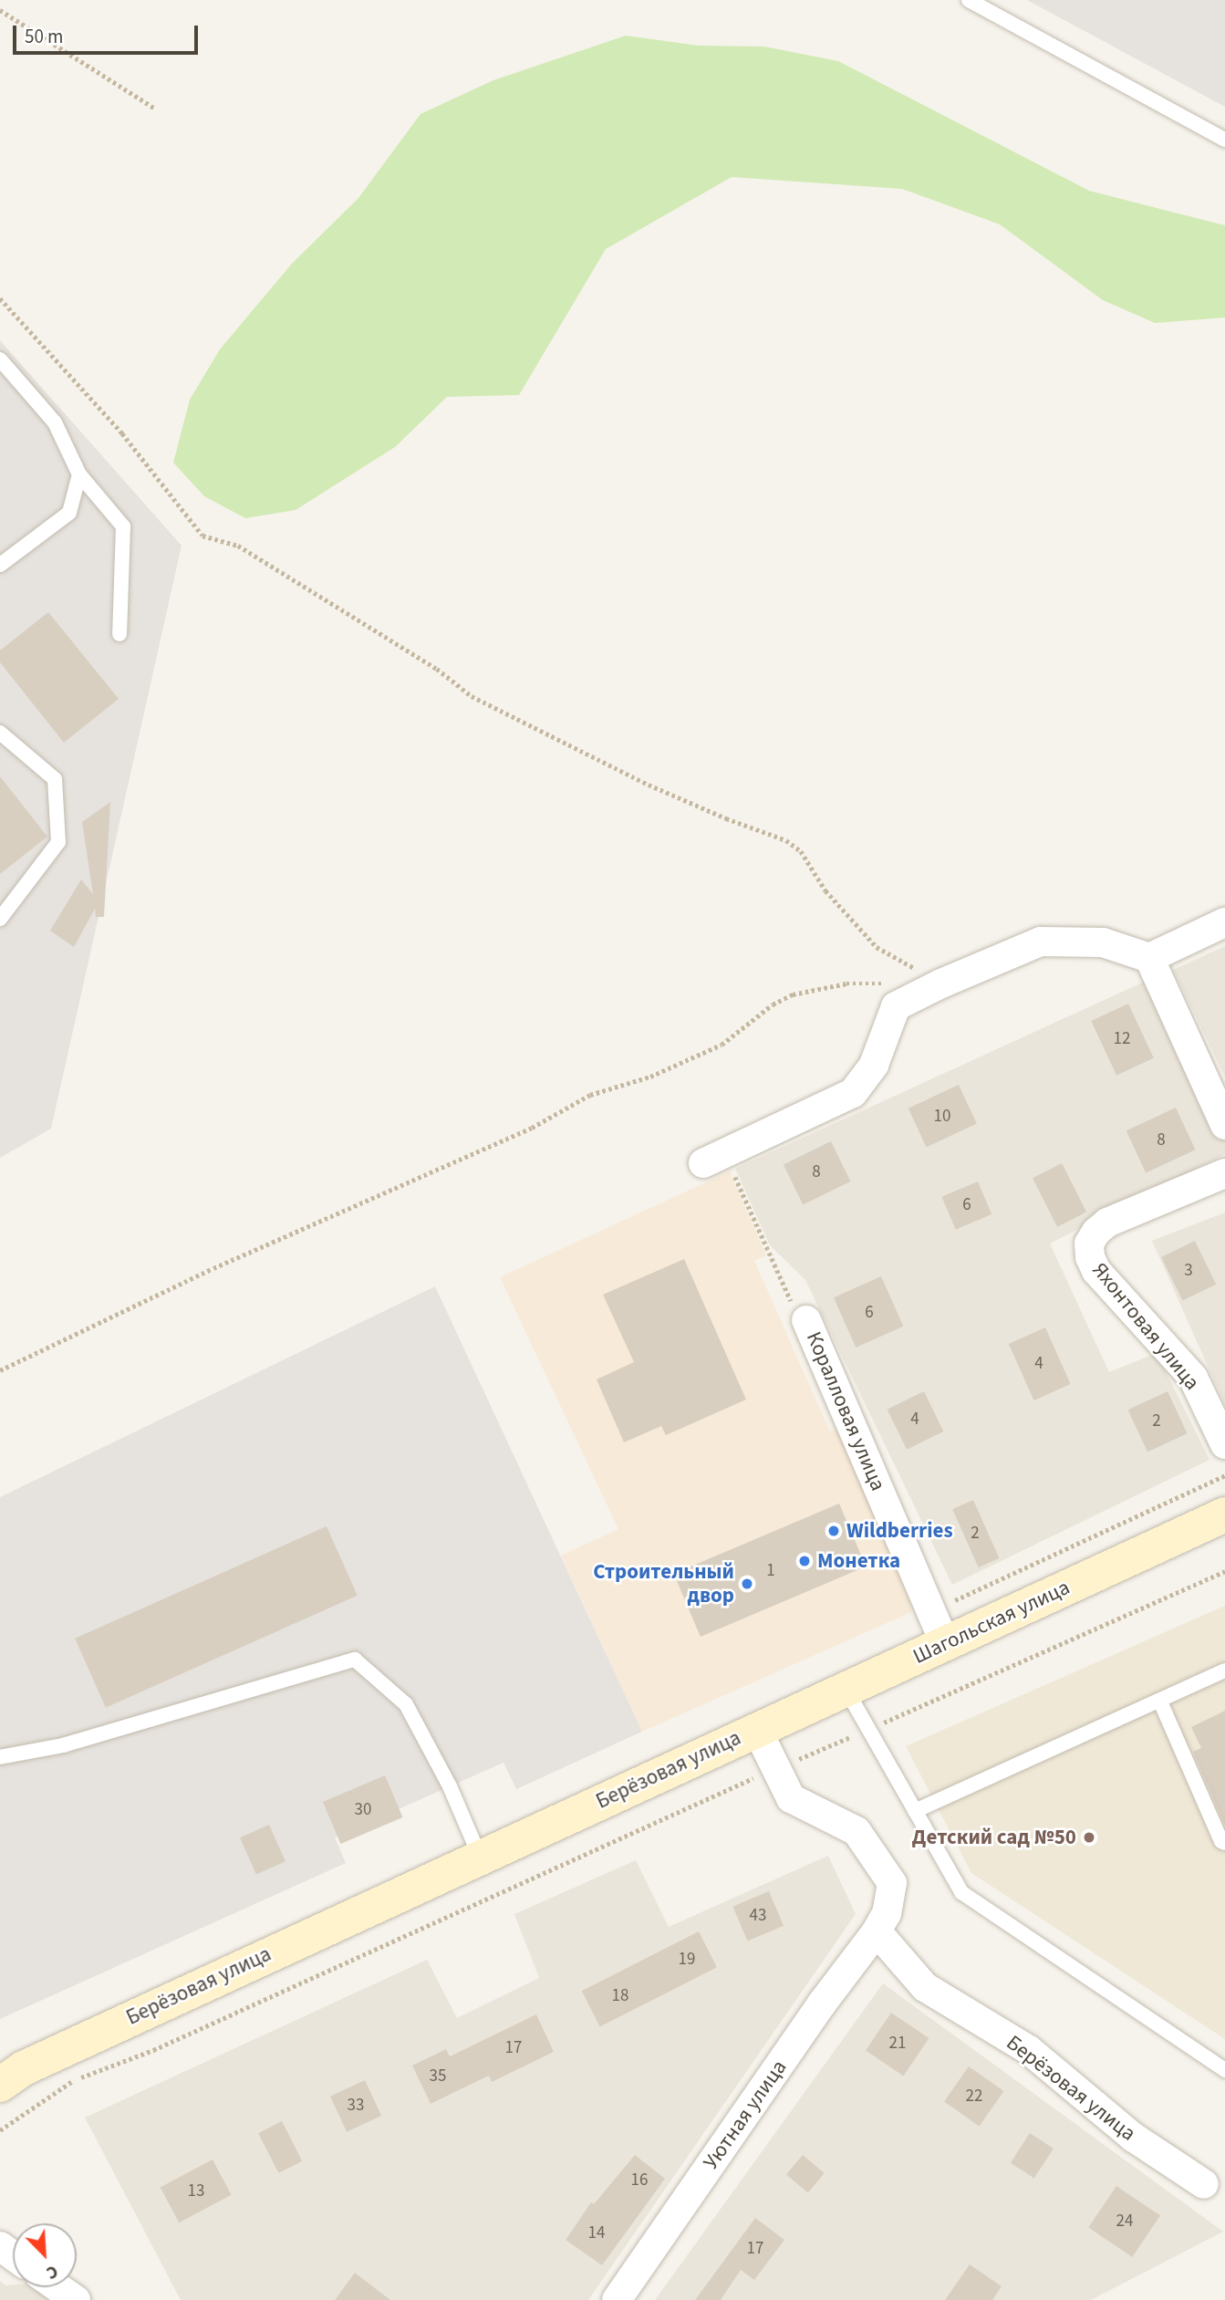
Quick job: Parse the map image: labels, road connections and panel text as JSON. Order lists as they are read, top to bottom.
{
  "streets": {
    "main road": ["Шагольская улица", "Берёзовая улица"],
    "street": ["Яхонтовая улица", "Коралловая улица", "Уютная улица"]
  },
  "crossings": [
    ["Коралловая улица", "Шагольская улица"],
    ["Шагольская улица", "Берёзовая улица"],
    ["Берёзовая улица", "Уютная улица"]
  ],
  "places": [
    "Wildberries",
    "Монетка",
    "Строительный двор",
    "Детский сад №50"
  ],
  "house_numbers": [
    "12",
    "10",
    "8",
    "8",
    "6",
    "3",
    "6",
    "4",
    "4",
    "2",
    "2",
    "1",
    "30",
    "43",
    "19",
    "18",
    "21",
    "17",
    "35",
    "22",
    "33",
    "16",
    "13",
    "24",
    "14",
    "17"
  ],
  "scale_bar": "50 m",
  "north": "bottom right"
}
